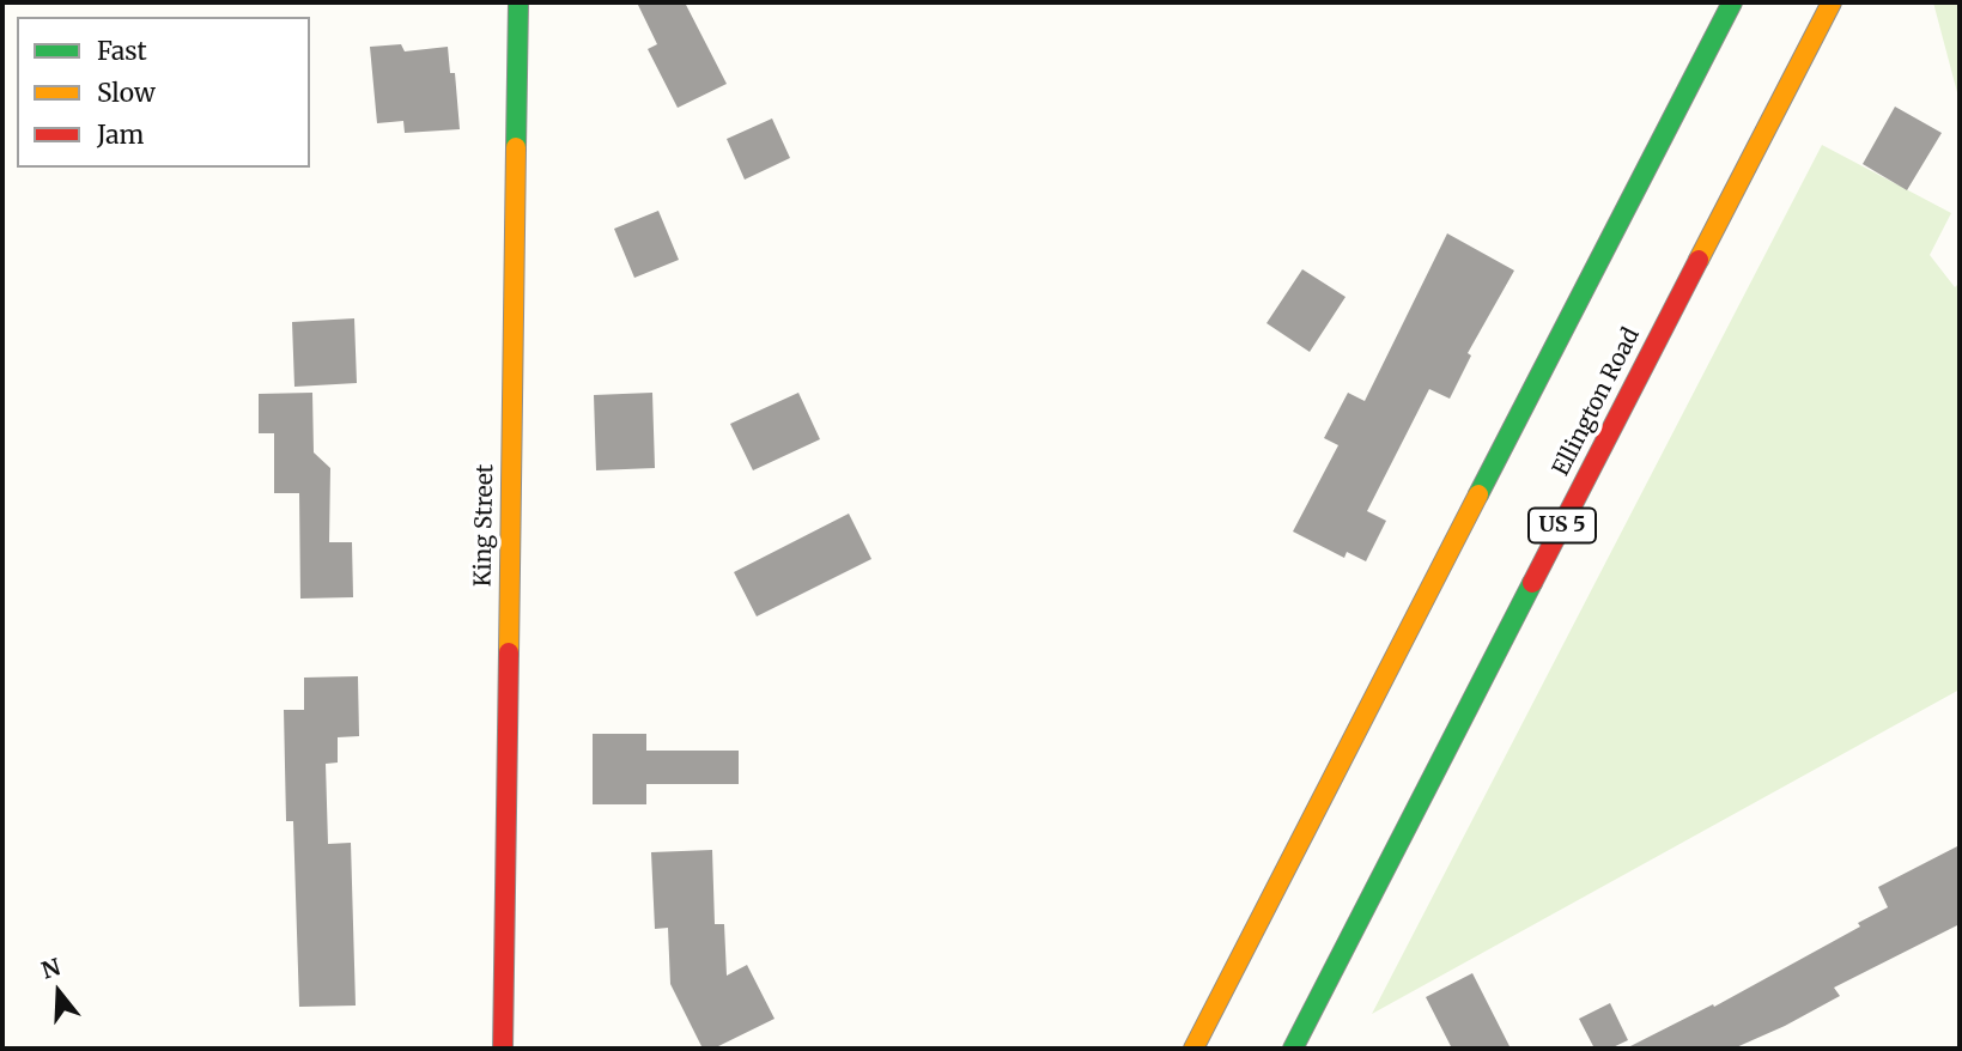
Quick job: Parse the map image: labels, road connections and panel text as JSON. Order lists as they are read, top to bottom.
{
  "streets": {
    "main road": ["Ellington Road", "King Street", "US 5"]
  },
  "legend": ["Fast", "Slow", "Jam"],
  "north": "top"
}
